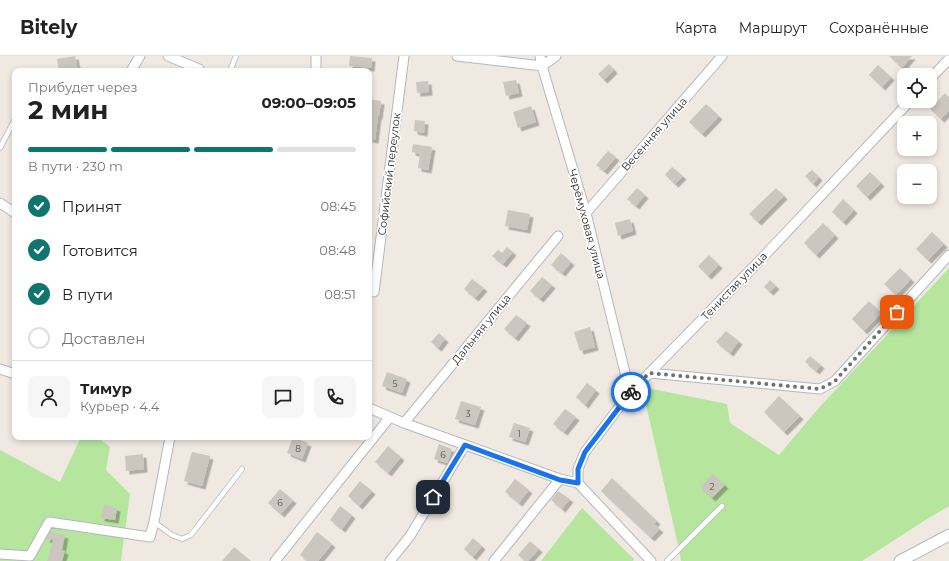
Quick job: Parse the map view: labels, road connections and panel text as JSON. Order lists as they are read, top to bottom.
{
  "streets": {
    "street": [
      "Весенняя улица",
      "Софийский переулок",
      "Черёмуховая улица",
      "Тенистая улица",
      "Дальняя улица"
    ]
  },
  "crossings": [
    ["Весенняя улица", "Черёмуховая улица"],
    ["Черёмуховая улица", "Тенистая улица"]
  ],
  "house_numbers": [
    "5",
    "3",
    "1",
    "8",
    "6",
    "2",
    "6"
  ],
  "page": {
    "header": "Bitely",
    "nav": ["Карта", "Маршрут", "Сохранённые"],
    "map_buttons": ["+", "−"],
    "heading": ["2 мин", "Прибудет через", "09:00–09:05"],
    "panel": ["Тимур", "Курьер · 4.4"],
    "bar": "В пути · 230 m",
    "list": [
      ["Принят", "08:45"],
      ["Готовится", "08:48"],
      ["В пути", "08:51"],
      "Доставлен"
    ]
  }
}
